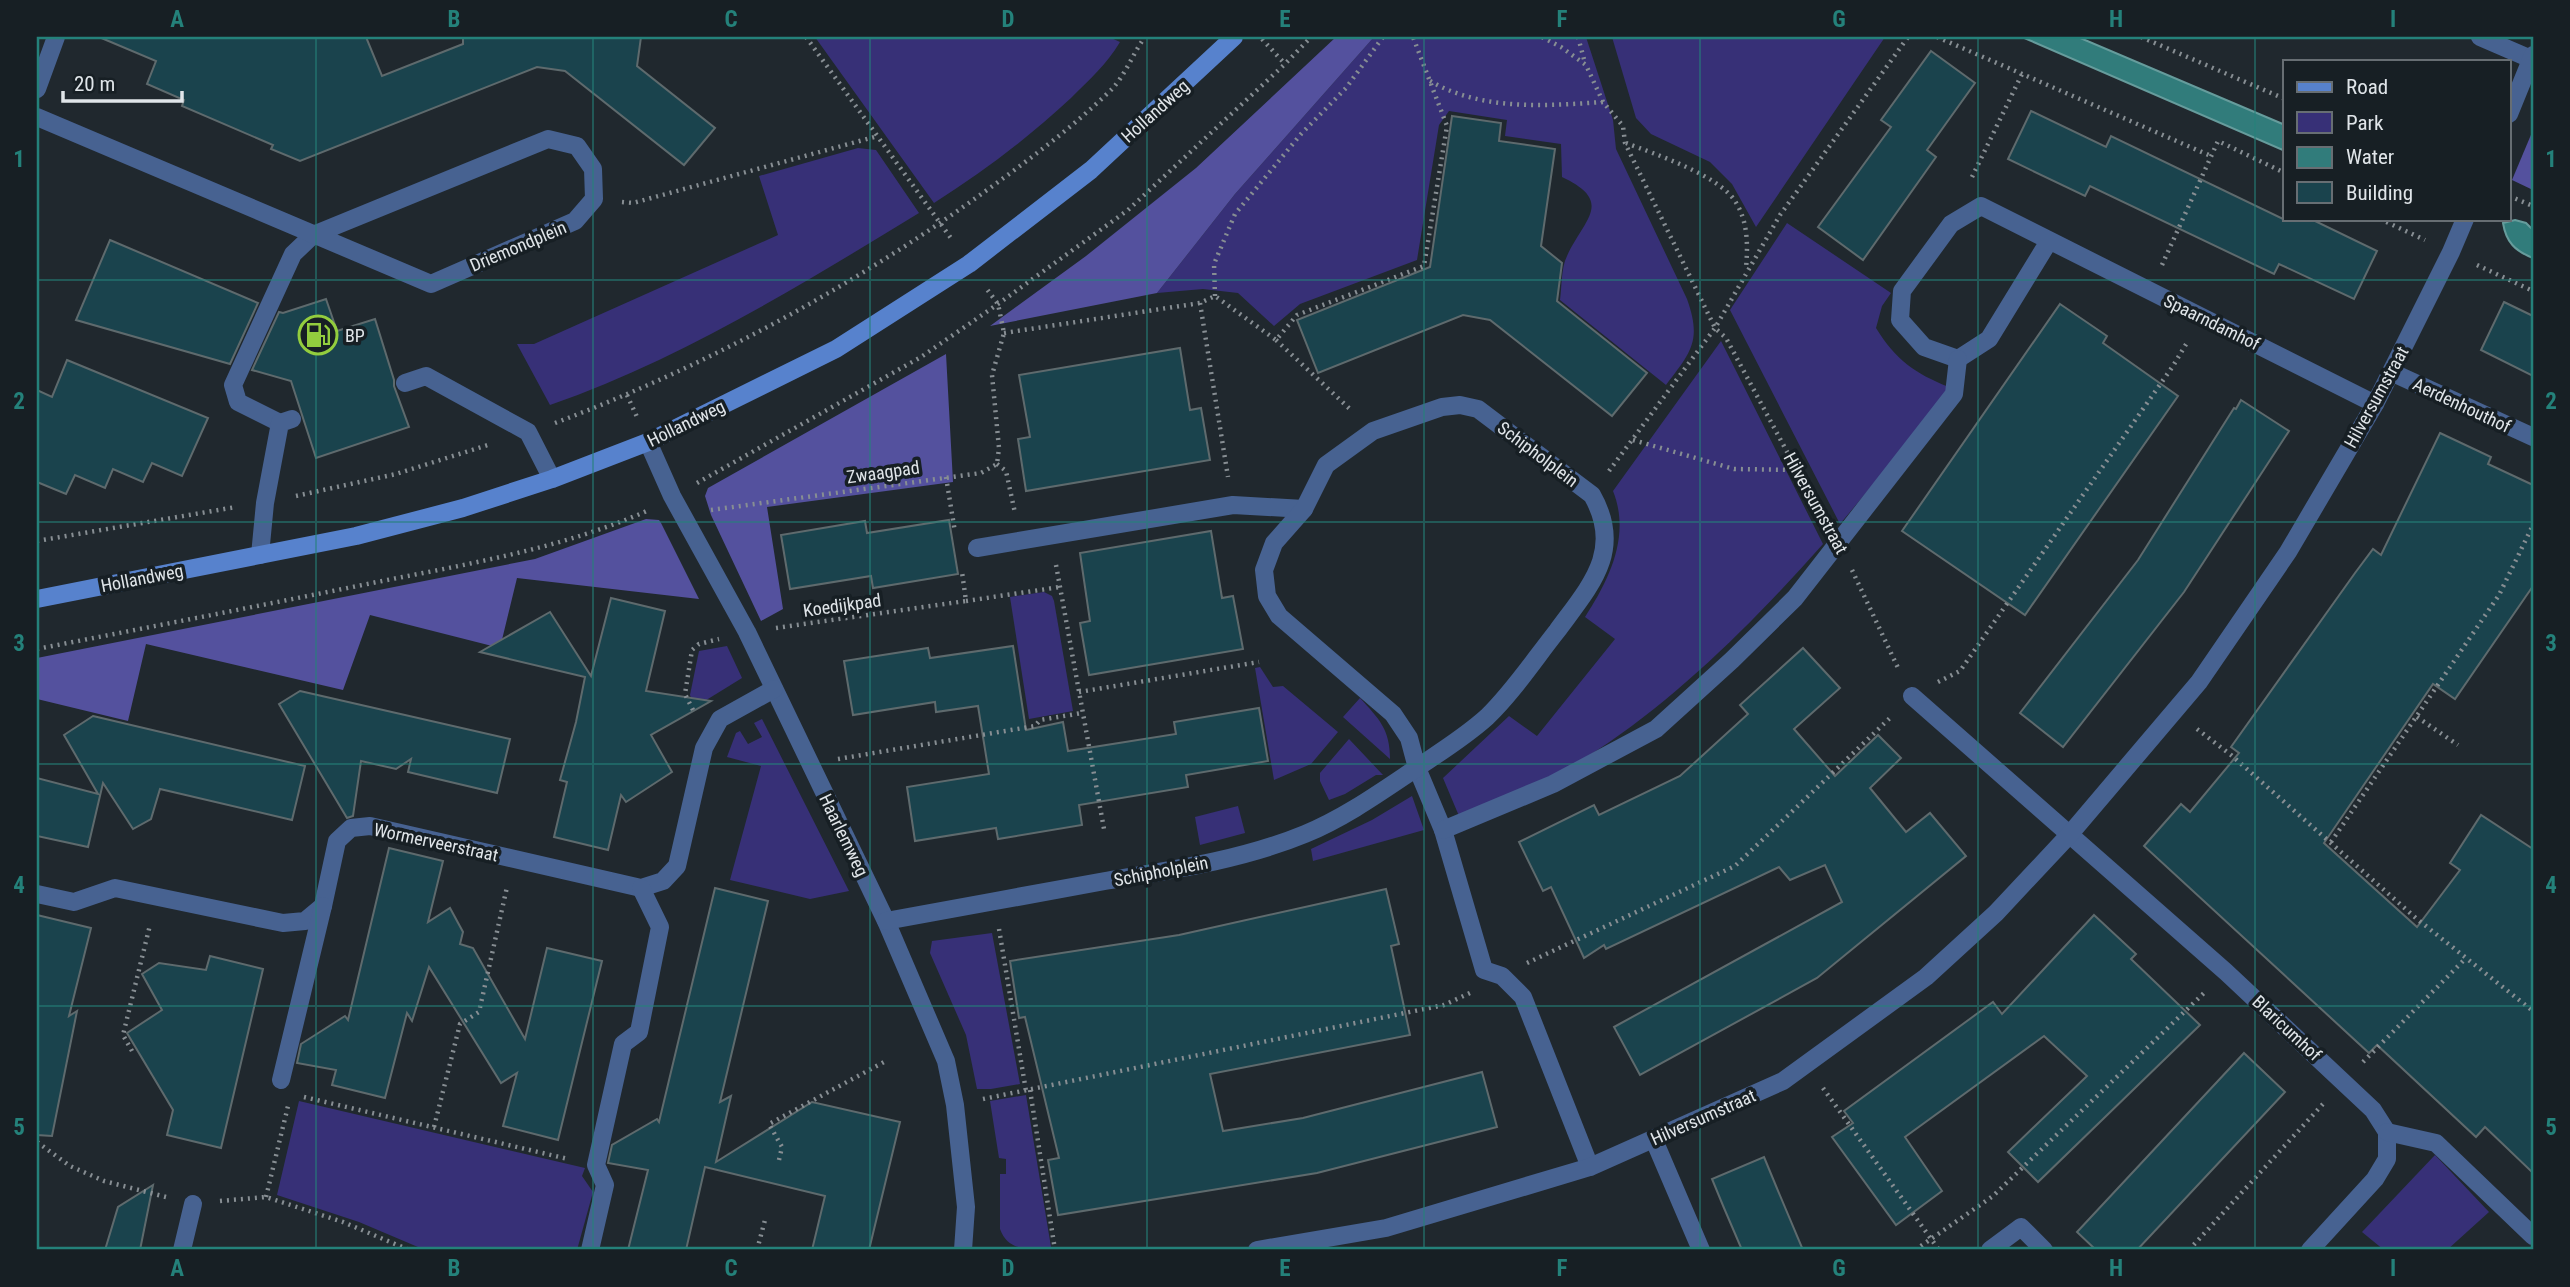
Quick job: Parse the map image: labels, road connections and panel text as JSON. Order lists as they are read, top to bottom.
{
  "streets": {
    "street": [
      "Hollandweg",
      "Driemondplein",
      "Spaarndamhof",
      "Hilversumstraat",
      "Aerdenhouthof",
      "Schipholplein",
      "Haarlemweg",
      "Wormerveerstraat",
      "Blaricumhof"
    ],
    "path": ["Zwaagpad", "Koedijkpad"]
  },
  "crossings": [
    ["Hollandweg", "Haarlemweg"],
    ["Spaarndamhof", "Hilversumstraat"],
    ["Hilversumstraat", "Aerdenhouthof"],
    ["Hilversumstraat", "Blaricumhof"],
    ["Schipholplein", "Haarlemweg"],
    ["Zwaagpad", "Haarlemweg"],
    ["Koedijkpad", "Haarlemweg"]
  ],
  "places": {
    "fuel station": ["BP"]
  },
  "legend": [
    "Road",
    "Park",
    "Water",
    "Building"
  ],
  "scale_bar": "20 m",
  "grid": {
    "columns": [
      "A",
      "B",
      "C",
      "D",
      "E",
      "F",
      "G",
      "H",
      "I"
    ],
    "rows": [
      "1",
      "2",
      "3",
      "4",
      "5"
    ]
  }
}
